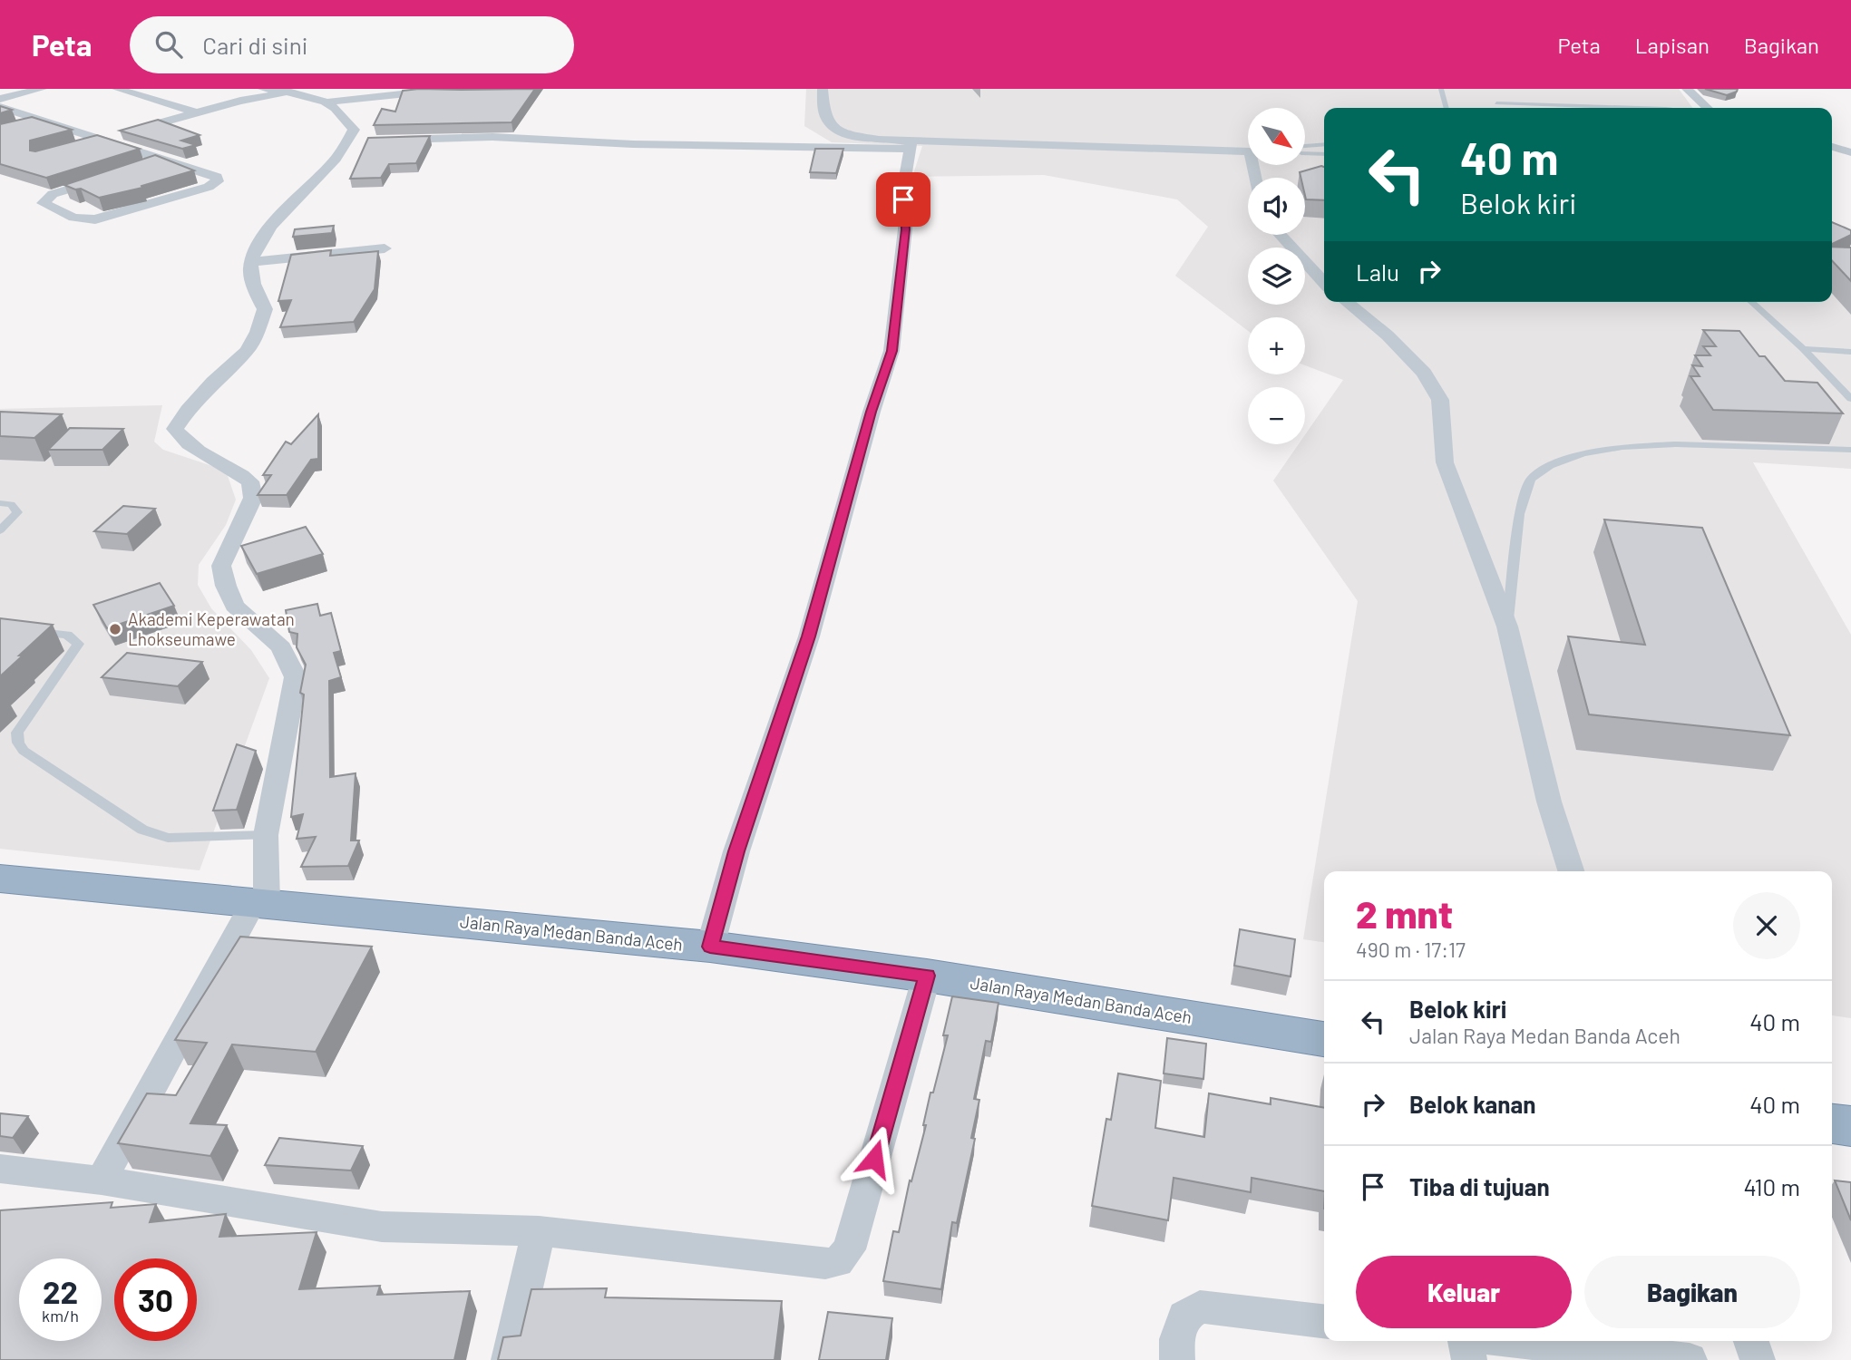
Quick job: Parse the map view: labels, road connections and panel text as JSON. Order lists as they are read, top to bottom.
{
  "streets": {
    "highway": ["Jalan Raya Medan Banda Aceh"]
  },
  "places": ["Akademi Keperawatan Lhokseumawe"],
  "north": "bottom right",
  "page": {
    "header": "Peta",
    "search": "Cari di sini",
    "nav": ["Peta", "Lapisan", "Bagikan"],
    "map_buttons": ["+", "−"],
    "turn": ["40 m", "Belok kiri"],
    "then": "Lalu",
    "heading": ["2 mnt", "490 m · 17:17"],
    "list": [
      {
        "name": "Belok kiri",
        "note": "Jalan Raya Medan Banda Aceh",
        "value": "40 m"
      },
      {
        "name": "Belok kanan",
        "value": "40 m"
      },
      {
        "name": "Tiba di tujuan",
        "value": "410 m"
      }
    ],
    "buttons": ["Keluar", "Bagikan"],
    "speed": "22 km/h",
    "limit": "30"
  }
}
